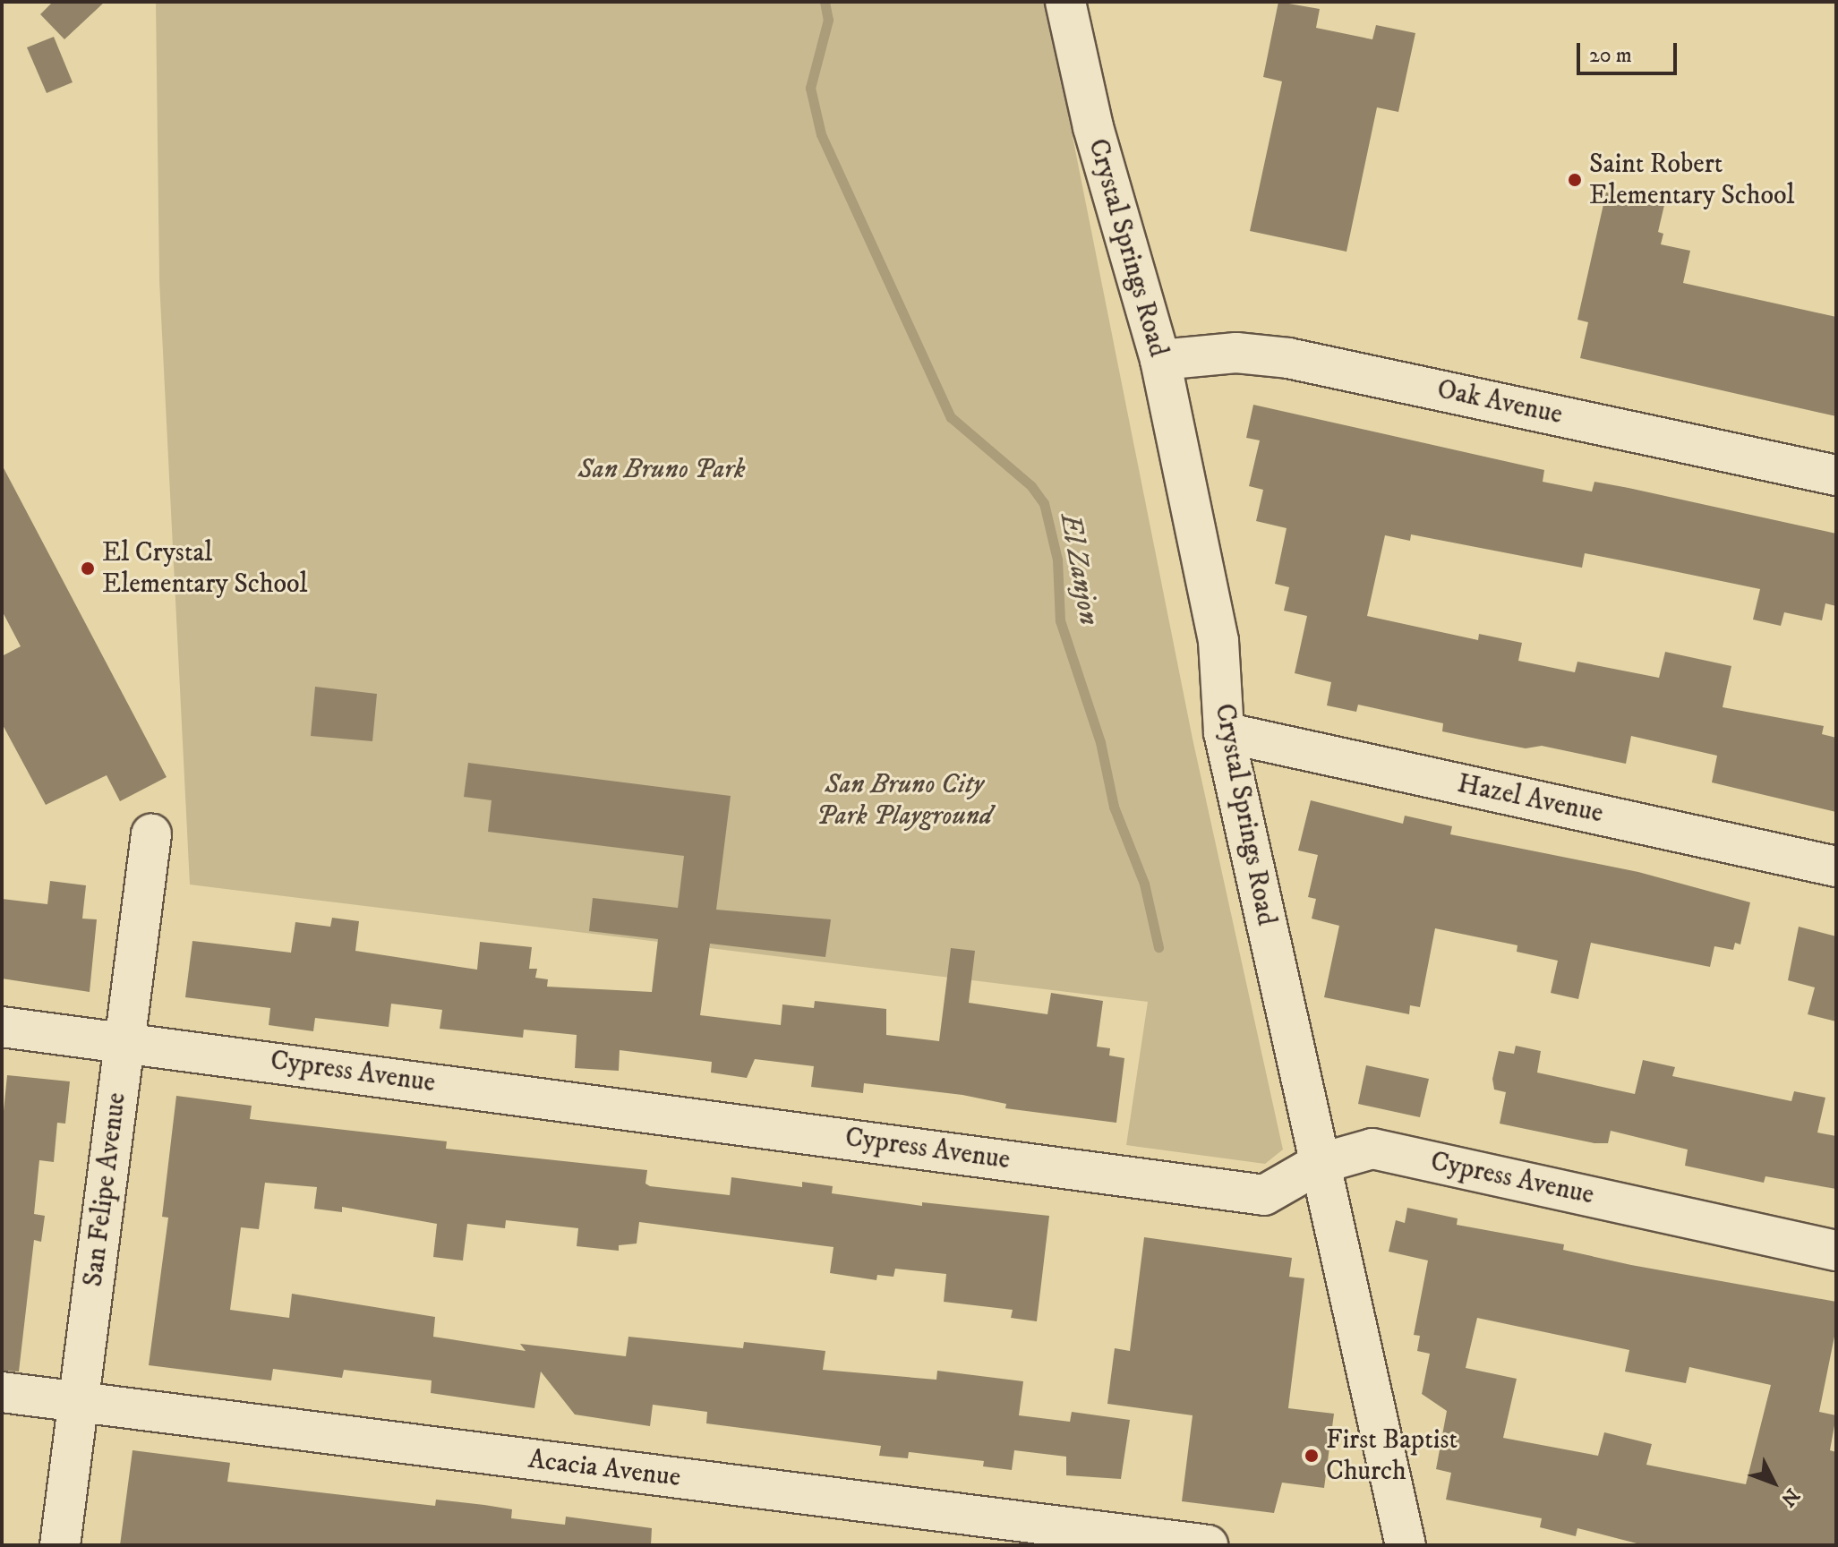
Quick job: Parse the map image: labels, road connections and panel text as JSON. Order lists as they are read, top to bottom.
{
  "streets": {
    "street": [
      "Crystal Springs Road",
      "Oak Avenue",
      "Hazel Avenue",
      "Cypress Avenue",
      "San Felipe Avenue",
      "Acacia Avenue"
    ]
  },
  "crossings": [
    ["Crystal Springs Road", "Oak Avenue"],
    ["Crystal Springs Road", "Hazel Avenue"],
    ["Crystal Springs Road", "Cypress Avenue"],
    ["Cypress Avenue", "San Felipe Avenue"],
    ["San Felipe Avenue", "Acacia Avenue"]
  ],
  "water": ["El Zanjon"],
  "parks": ["San Bruno Park", "San Bruno City Park Playground"],
  "places": ["Saint Robert Elementary School", "El Crystal Elementary School", "First Baptist Church"],
  "scale_bar": "20 m",
  "north": "bottom right"
}
